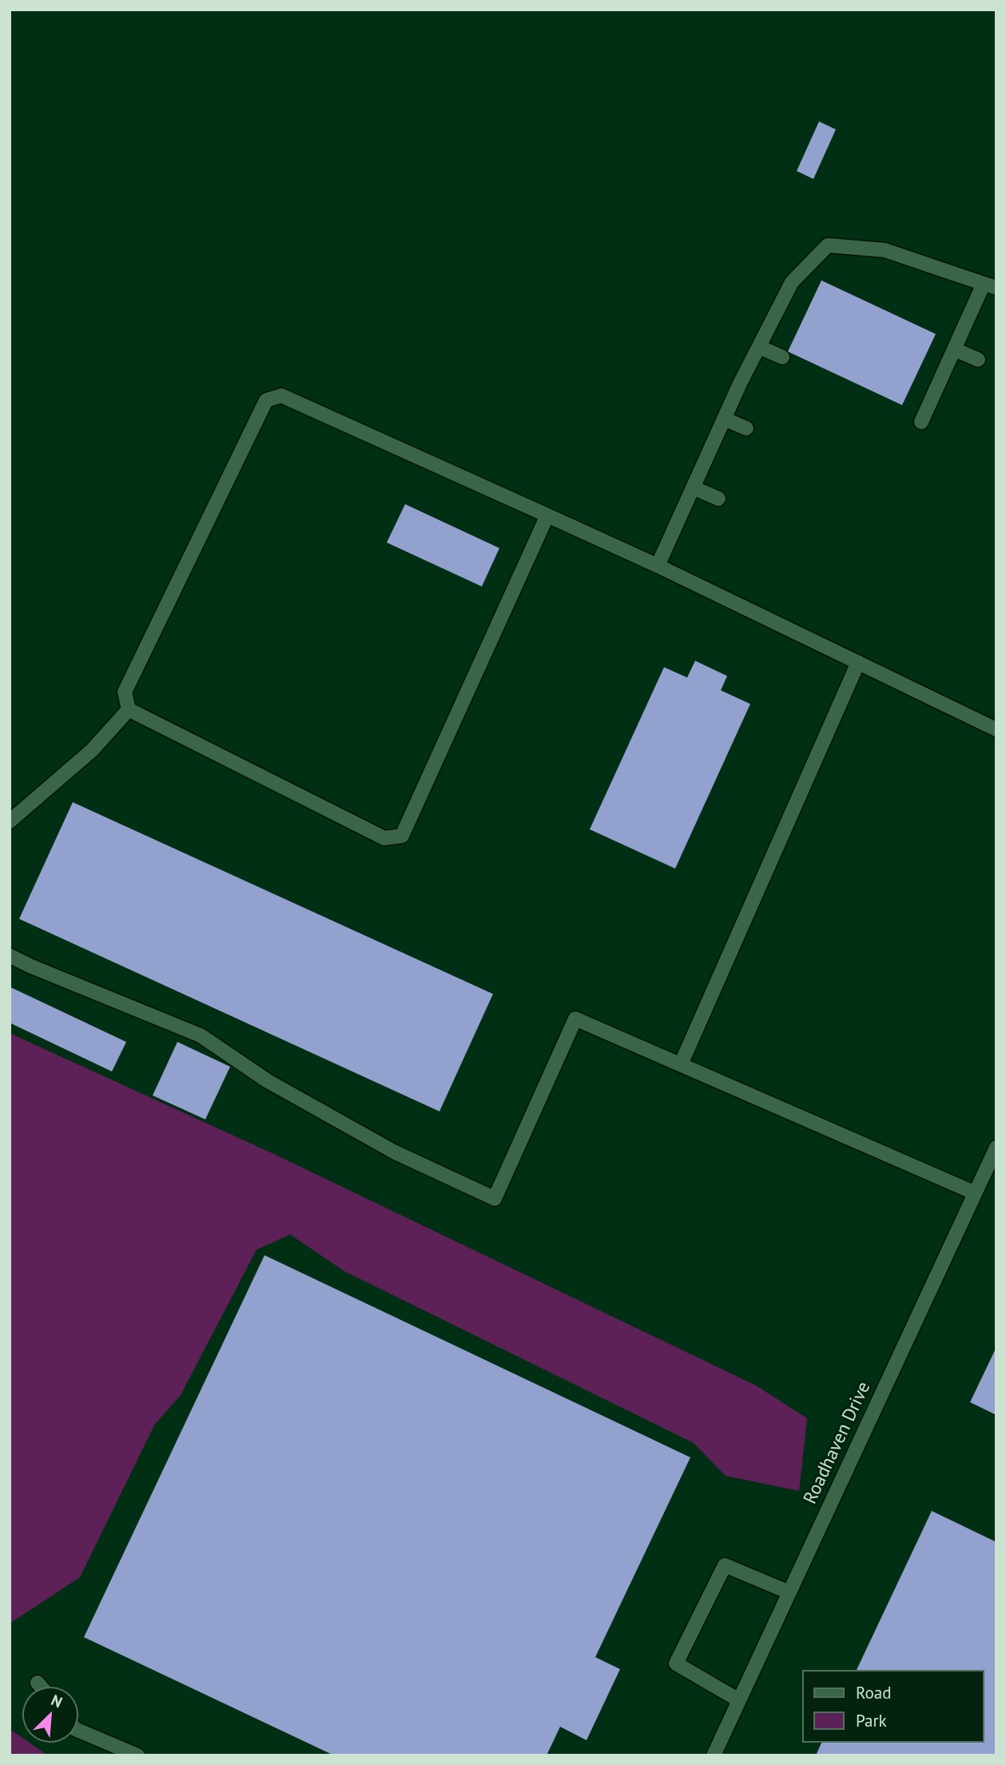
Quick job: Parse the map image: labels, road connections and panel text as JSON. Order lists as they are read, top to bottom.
{
  "streets": {
    "street": ["Roadhaven Drive"]
  },
  "legend": ["Road", "Park"],
  "north": "top right"
}
